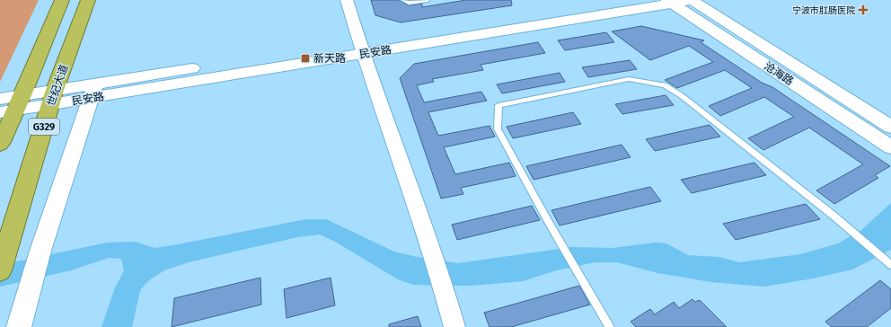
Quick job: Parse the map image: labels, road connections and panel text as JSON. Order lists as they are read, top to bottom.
{
  "streets": {
    "highway": ["世纪大道", "G329"],
    "main road": ["民安路", "沧海路"]
  },
  "crossings": [
    ["民安路", "沧海路"],
    ["民安路", "世纪大道"],
    ["民安路", "G329"]
  ],
  "places": {
    "health": ["宁波市肛肠医院"],
    "transit": ["新天路"]
  }
}
